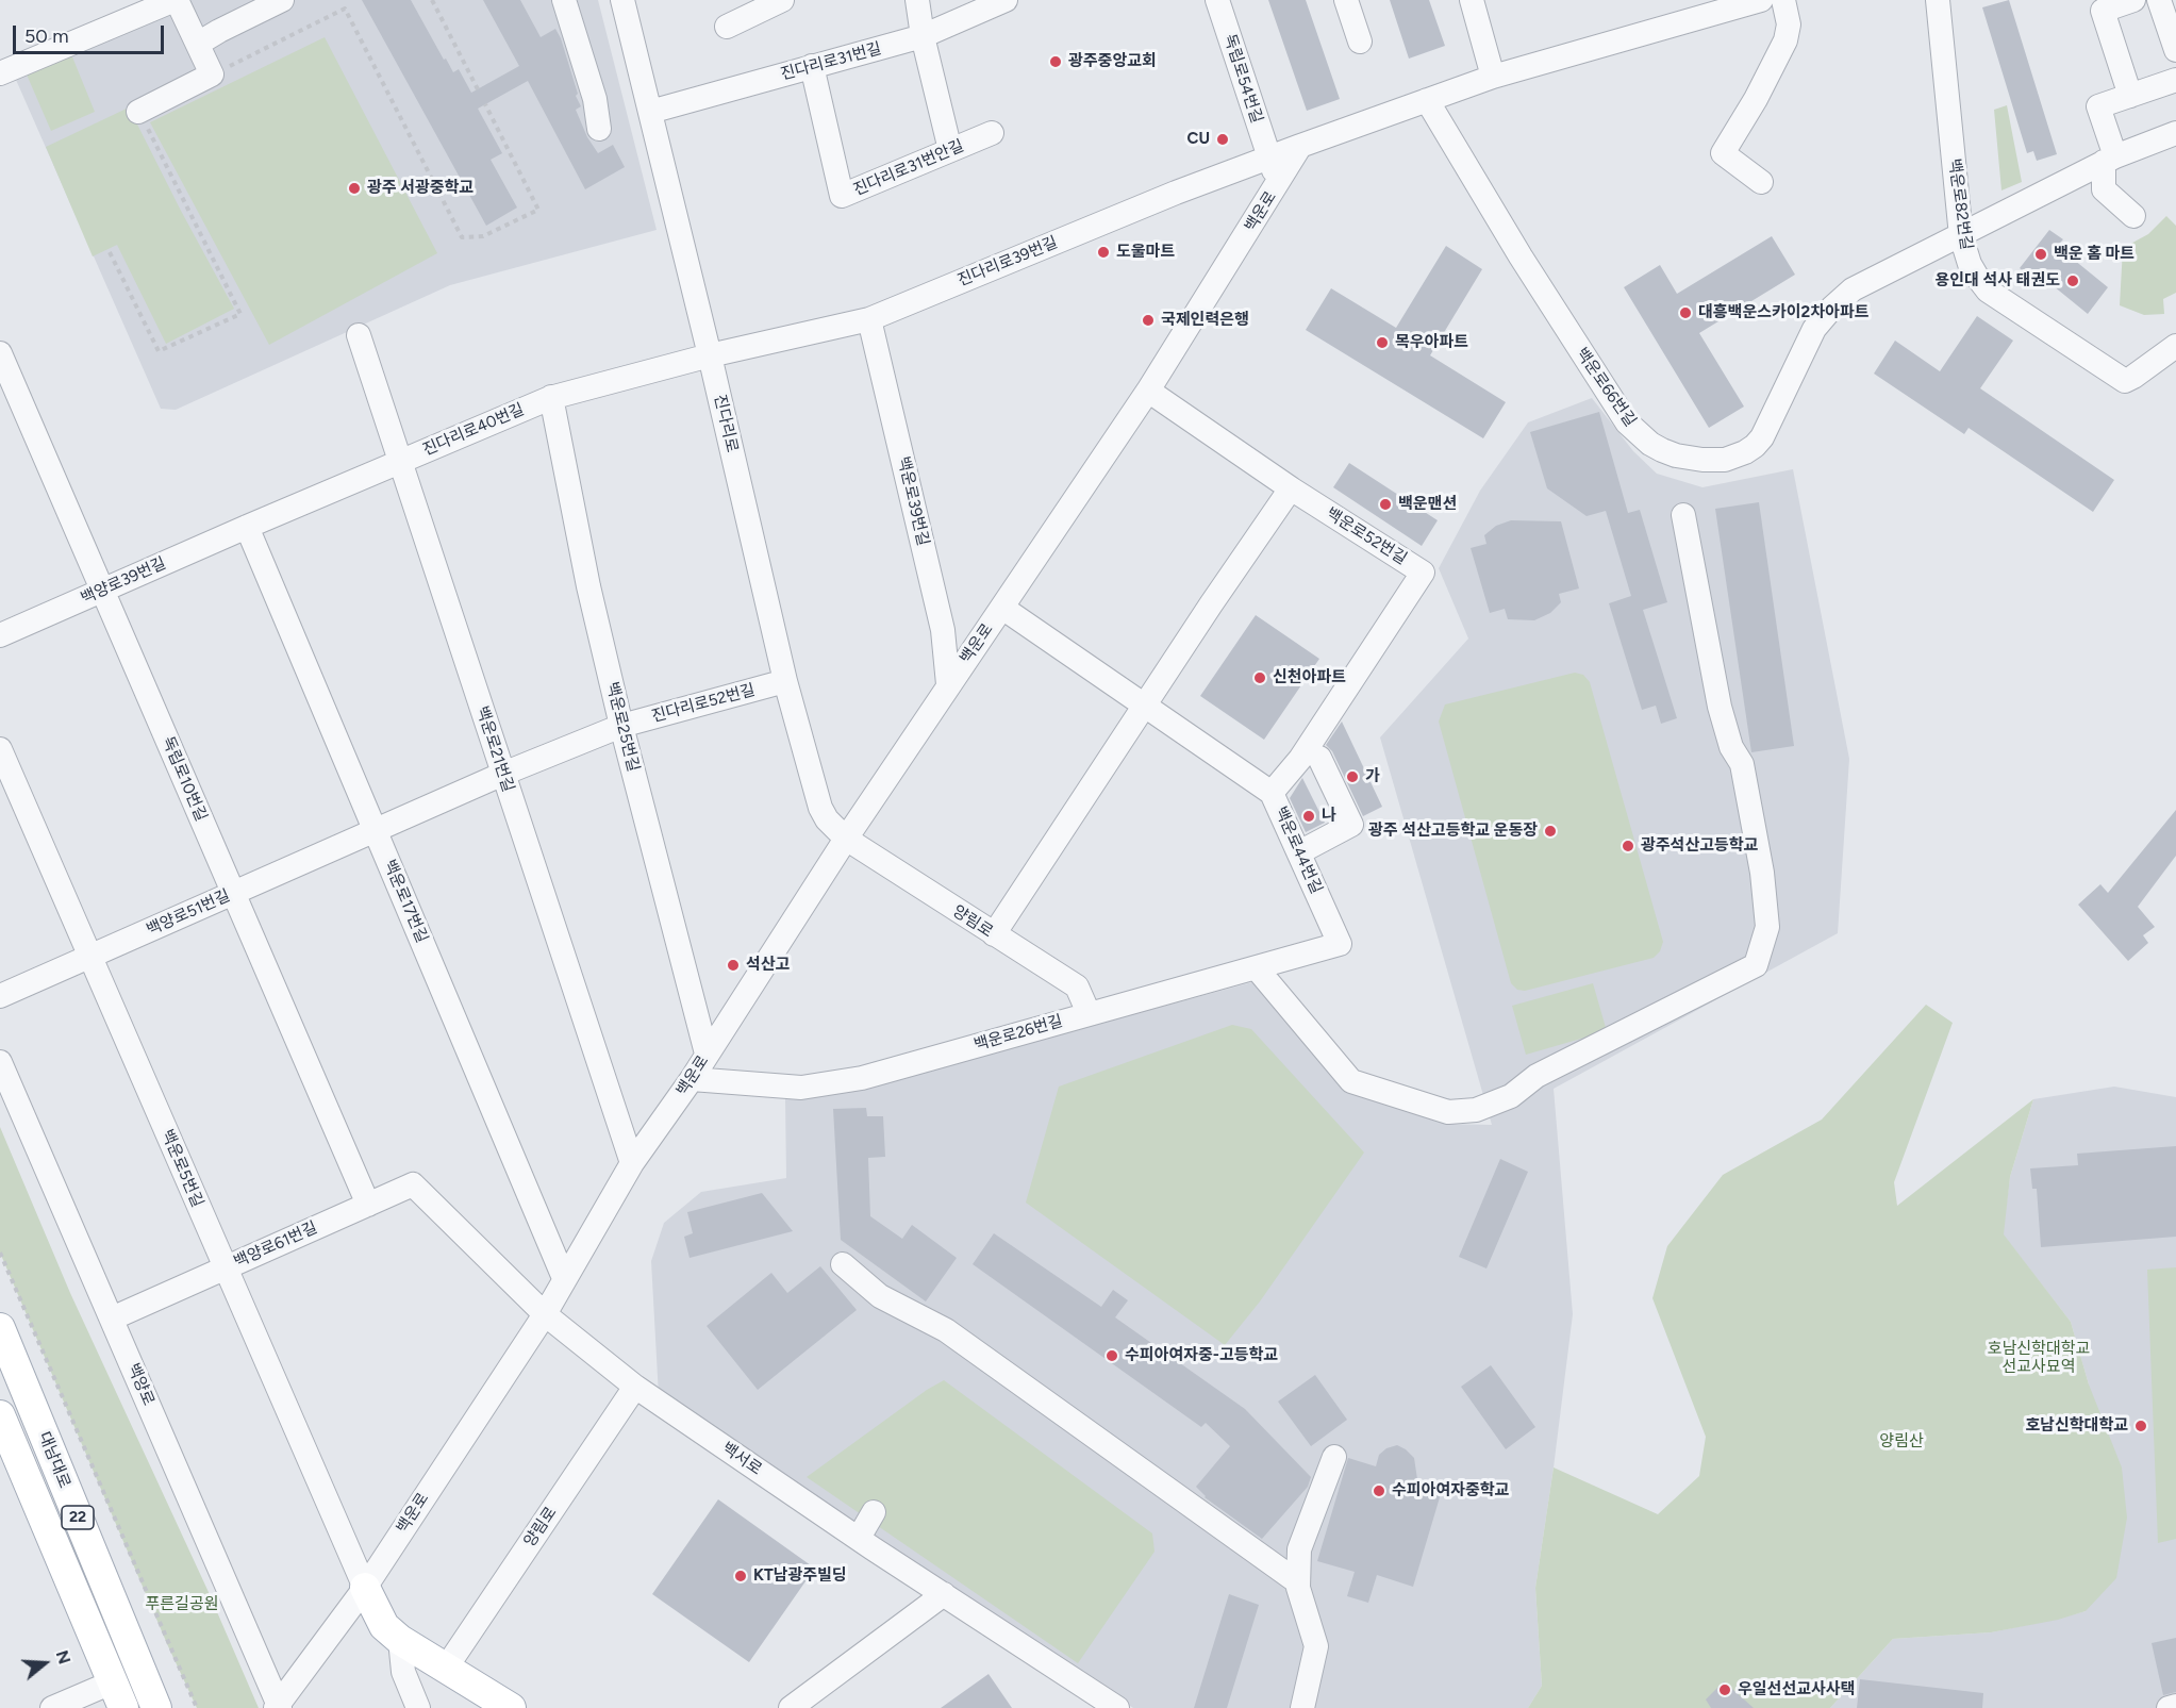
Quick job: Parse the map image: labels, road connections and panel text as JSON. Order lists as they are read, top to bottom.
{
  "streets": {
    "main road": ["대남대로", "22"],
    "street": [
      "진다리로31번길",
      "독립로54번길",
      "진다리로31번안길",
      "백운로82번길",
      "백운로",
      "진다리로39번길",
      "백운로66번길",
      "진다리로",
      "진다리로40번길",
      "백운로39번길",
      "백운로52번길",
      "백양로39번길",
      "진다리로52번길",
      "백운로25번길",
      "백운로21번길",
      "독립로10번길",
      "백운로44번길",
      "백운로17번길",
      "백양로51번길",
      "양림로",
      "백운로26번길",
      "백운로5번길",
      "백양로61번길",
      "백양로",
      "백서로"
    ]
  },
  "crossings": [
    ["진다리로31번길", "진다리로31번안길"],
    ["진다리로31번길", "진다리로"],
    ["독립로54번길", "백운로"],
    ["독립로54번길", "진다리로39번길"],
    ["백운로82번길", "백운로66번길"],
    ["백운로", "진다리로39번길"],
    ["백운로", "진다리로"],
    ["백운로", "백운로39번길"],
    ["백운로", "백운로52번길"],
    ["백운로", "백운로25번길"],
    ["백운로", "백운로21번길"],
    ["백운로", "백운로44번길"],
    ["백운로", "백운로17번길"],
    ["백운로", "양림로"],
    ["백운로", "백운로26번길"],
    ["백운로", "백운로5번길"],
    ["백운로", "백양로61번길"],
    ["백운로", "백양로"],
    ["백운로", "백서로"],
    ["진다리로39번길", "진다리로"],
    ["진다리로39번길", "진다리로40번길"],
    ["진다리로39번길", "백운로39번길"],
    ["진다리로", "진다리로40번길"],
    ["진다리로", "진다리로52번길"],
    ["진다리로", "양림로"],
    ["진다리로40번길", "백양로39번길"],
    ["진다리로40번길", "백운로25번길"],
    ["진다리로40번길", "백운로21번길"],
    ["진다리로40번길", "백운로17번길"],
    ["백운로52번길", "백운로44번길"],
    ["백양로39번길", "독립로10번길"],
    ["백양로39번길", "백운로17번길"],
    ["진다리로52번길", "백운로25번길"],
    ["진다리로52번길", "백운로21번길"],
    ["진다리로52번길", "백운로17번길"],
    ["진다리로52번길", "백양로51번길"],
    ["독립로10번길", "백양로51번길"],
    ["독립로10번길", "백양로61번길"],
    ["백운로44번길", "백운로26번길"],
    ["백운로17번길", "백양로51번길"],
    ["백양로51번길", "백운로5번길"],
    ["양림로", "백운로26번길"],
    ["양림로", "백서로"],
    ["백운로5번길", "백양로61번길"],
    ["백양로61번길", "백양로"],
    ["백양로61번길", "백서로"]
  ],
  "parks": ["호남신학대학교 선교사묘역", "양림산", "푸른길공원"],
  "places": [
    "광주중앙교회",
    "CU",
    "광주 서광중학교",
    "도울마트",
    "백운 홈 마트",
    "용인대 석사 태권도",
    "대흥백운스카이2차아파트",
    "국제인력은행",
    "목우아파트",
    "백운맨션",
    "신천아파트",
    "가",
    "나",
    "광주 석산고등학교 운동장",
    "광주석산고등학교",
    "석산고",
    "수피아여자중-고등학교",
    "호남신학대학교",
    "수피아여자중학교",
    "KT남광주빌딩",
    "우일선선교사사택"
  ],
  "scale_bar": "50 m",
  "north": "right"
}
